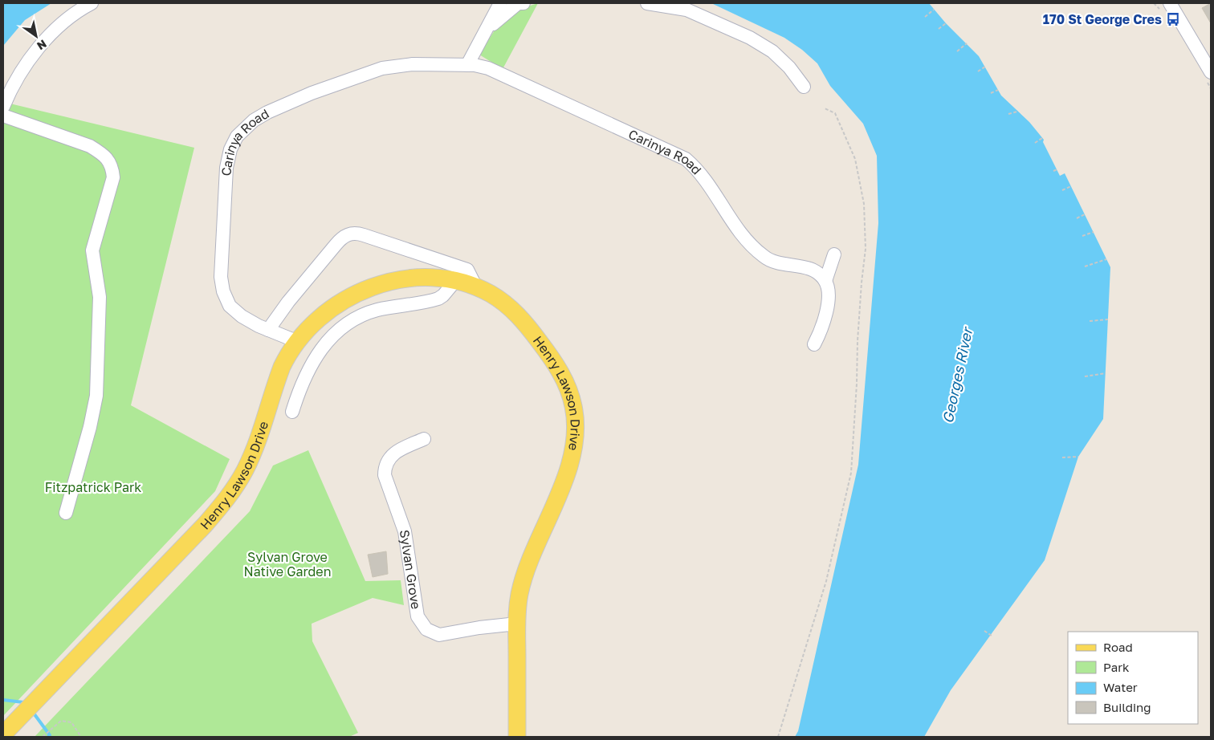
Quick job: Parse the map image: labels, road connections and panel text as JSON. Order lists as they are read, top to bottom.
{
  "streets": {
    "main road": ["Henry Lawson Drive"],
    "street": ["Carinya Road", "Sylvan Grove"]
  },
  "crossings": [
    ["Carinya Road", "Henry Lawson Drive"],
    ["Henry Lawson Drive", "Sylvan Grove"]
  ],
  "water": ["Georges River"],
  "parks": ["Fitzpatrick Park", "Sylvan Grove Native Garden"],
  "places": {
    "bus stop": ["170 St George Cres"]
  },
  "legend": [
    "Road",
    "Park",
    "Water",
    "Building"
  ],
  "north": "bottom right"
}
